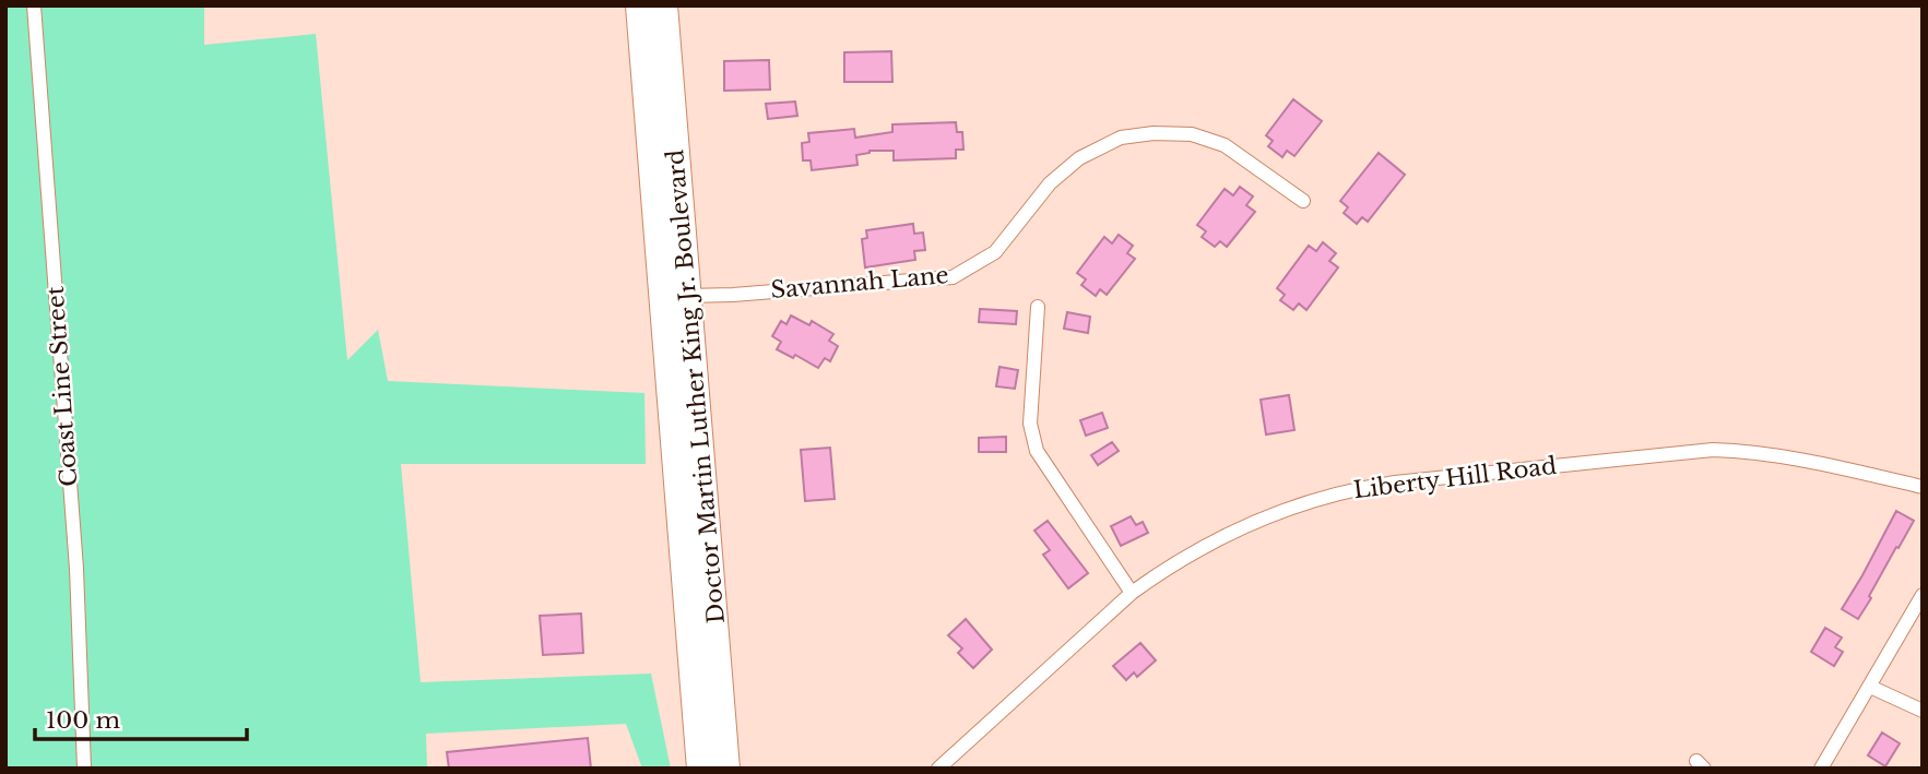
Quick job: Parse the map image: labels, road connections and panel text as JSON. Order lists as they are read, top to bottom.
{
  "streets": {
    "highway": ["Doctor Martin Luther King Jr. Boulevard"],
    "street": ["Savannah Lane", "Coast Line Street", "Liberty Hill Road"]
  },
  "crossings": [
    ["Savannah Lane", "Doctor Martin Luther King Jr. Boulevard"]
  ],
  "scale_bar": "100 m"
}
